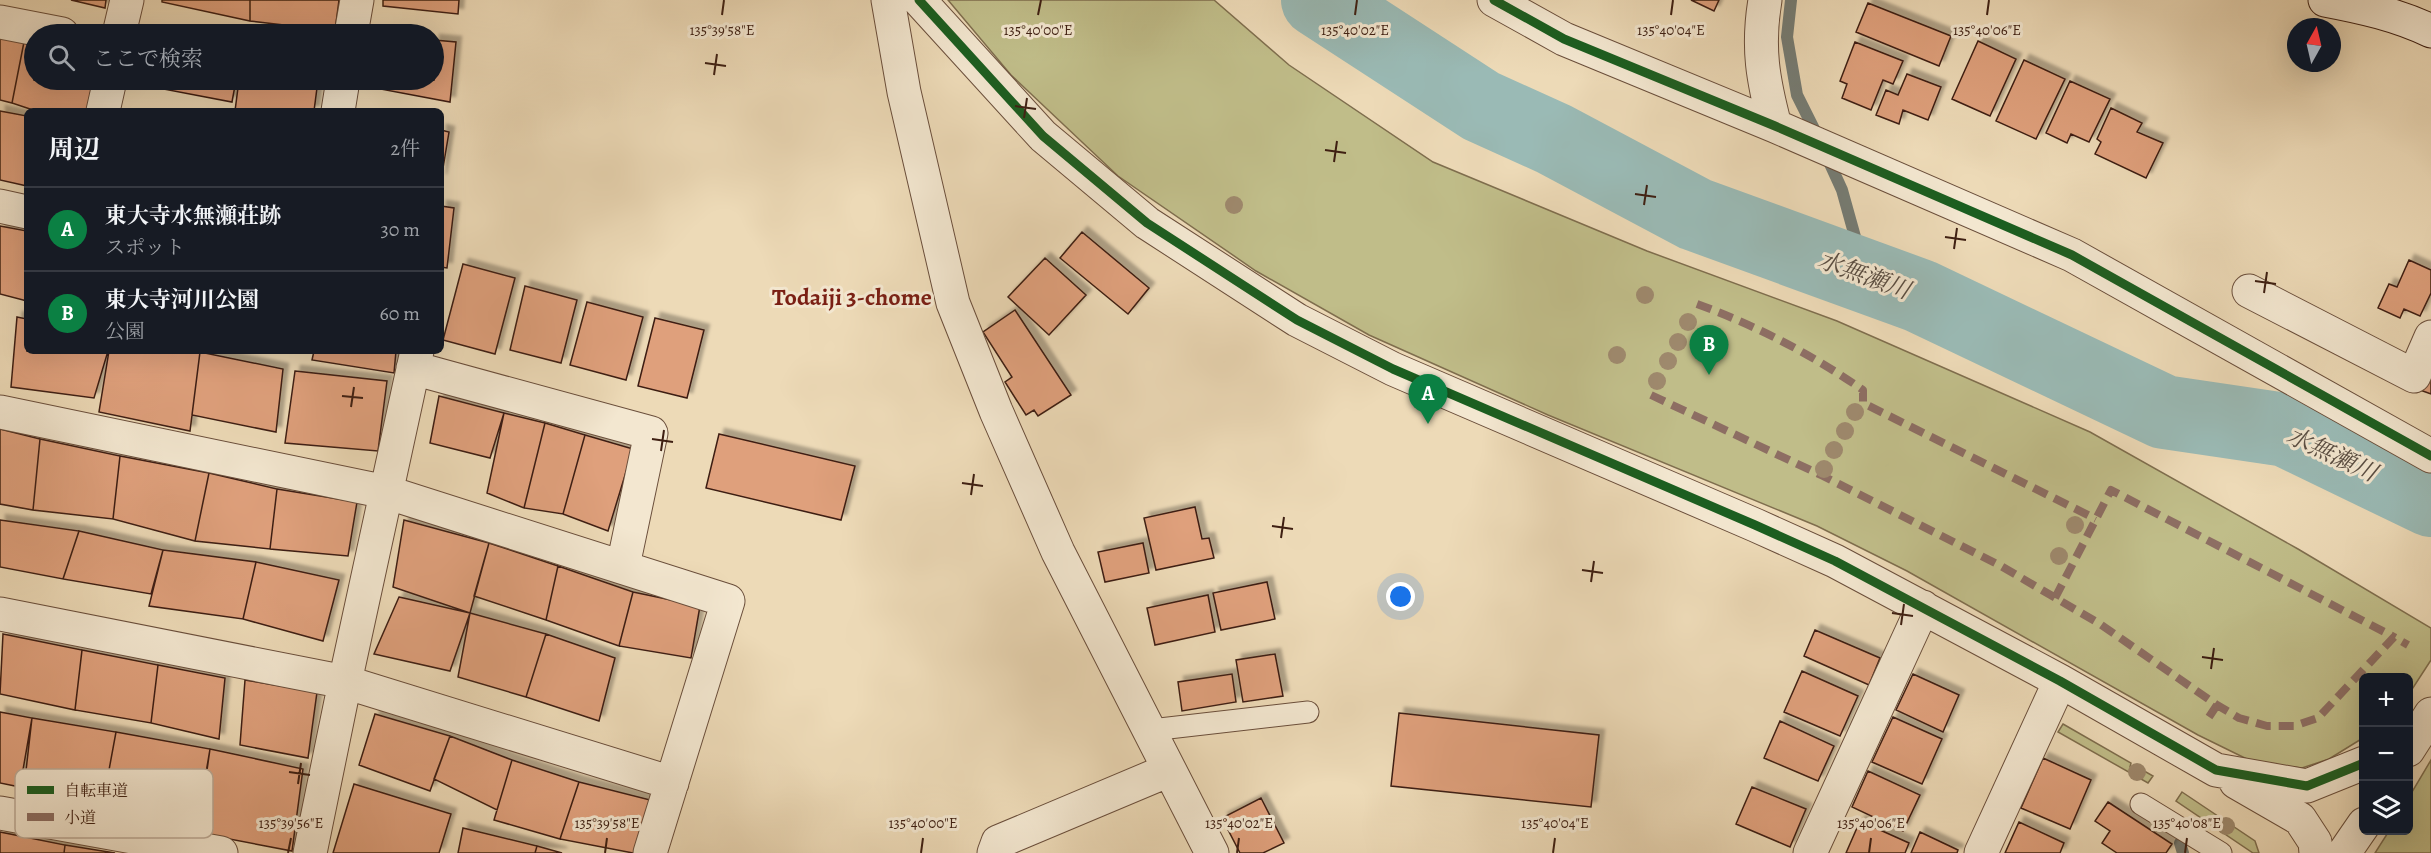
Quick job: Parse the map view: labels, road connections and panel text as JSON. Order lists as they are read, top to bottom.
{
  "districts": ["Todaiji 3-chome"],
  "water": ["水無瀬川"],
  "legend": ["自転車道", "小道"],
  "north": "top",
  "page": {
    "search": "ここで検索",
    "heading": ["周辺", "2件"],
    "list": [
      {
        "mark": "A",
        "name": "東大寺水無瀬荘跡",
        "note": "スポット",
        "value": "30 m"
      },
      {
        "mark": "B",
        "name": "東大寺河川公園",
        "note": "公園",
        "value": "60 m"
      }
    ],
    "pins": ["B", "A"],
    "map_buttons": ["+", "−"]
  },
  "coordinates": [
    "135°39'58\"E",
    "135°40'00\"E",
    "135°40'02\"E",
    "135°40'04\"E",
    "135°40'06\"E",
    "135°39'56\"E",
    "135°40'08\"E"
  ]
}
